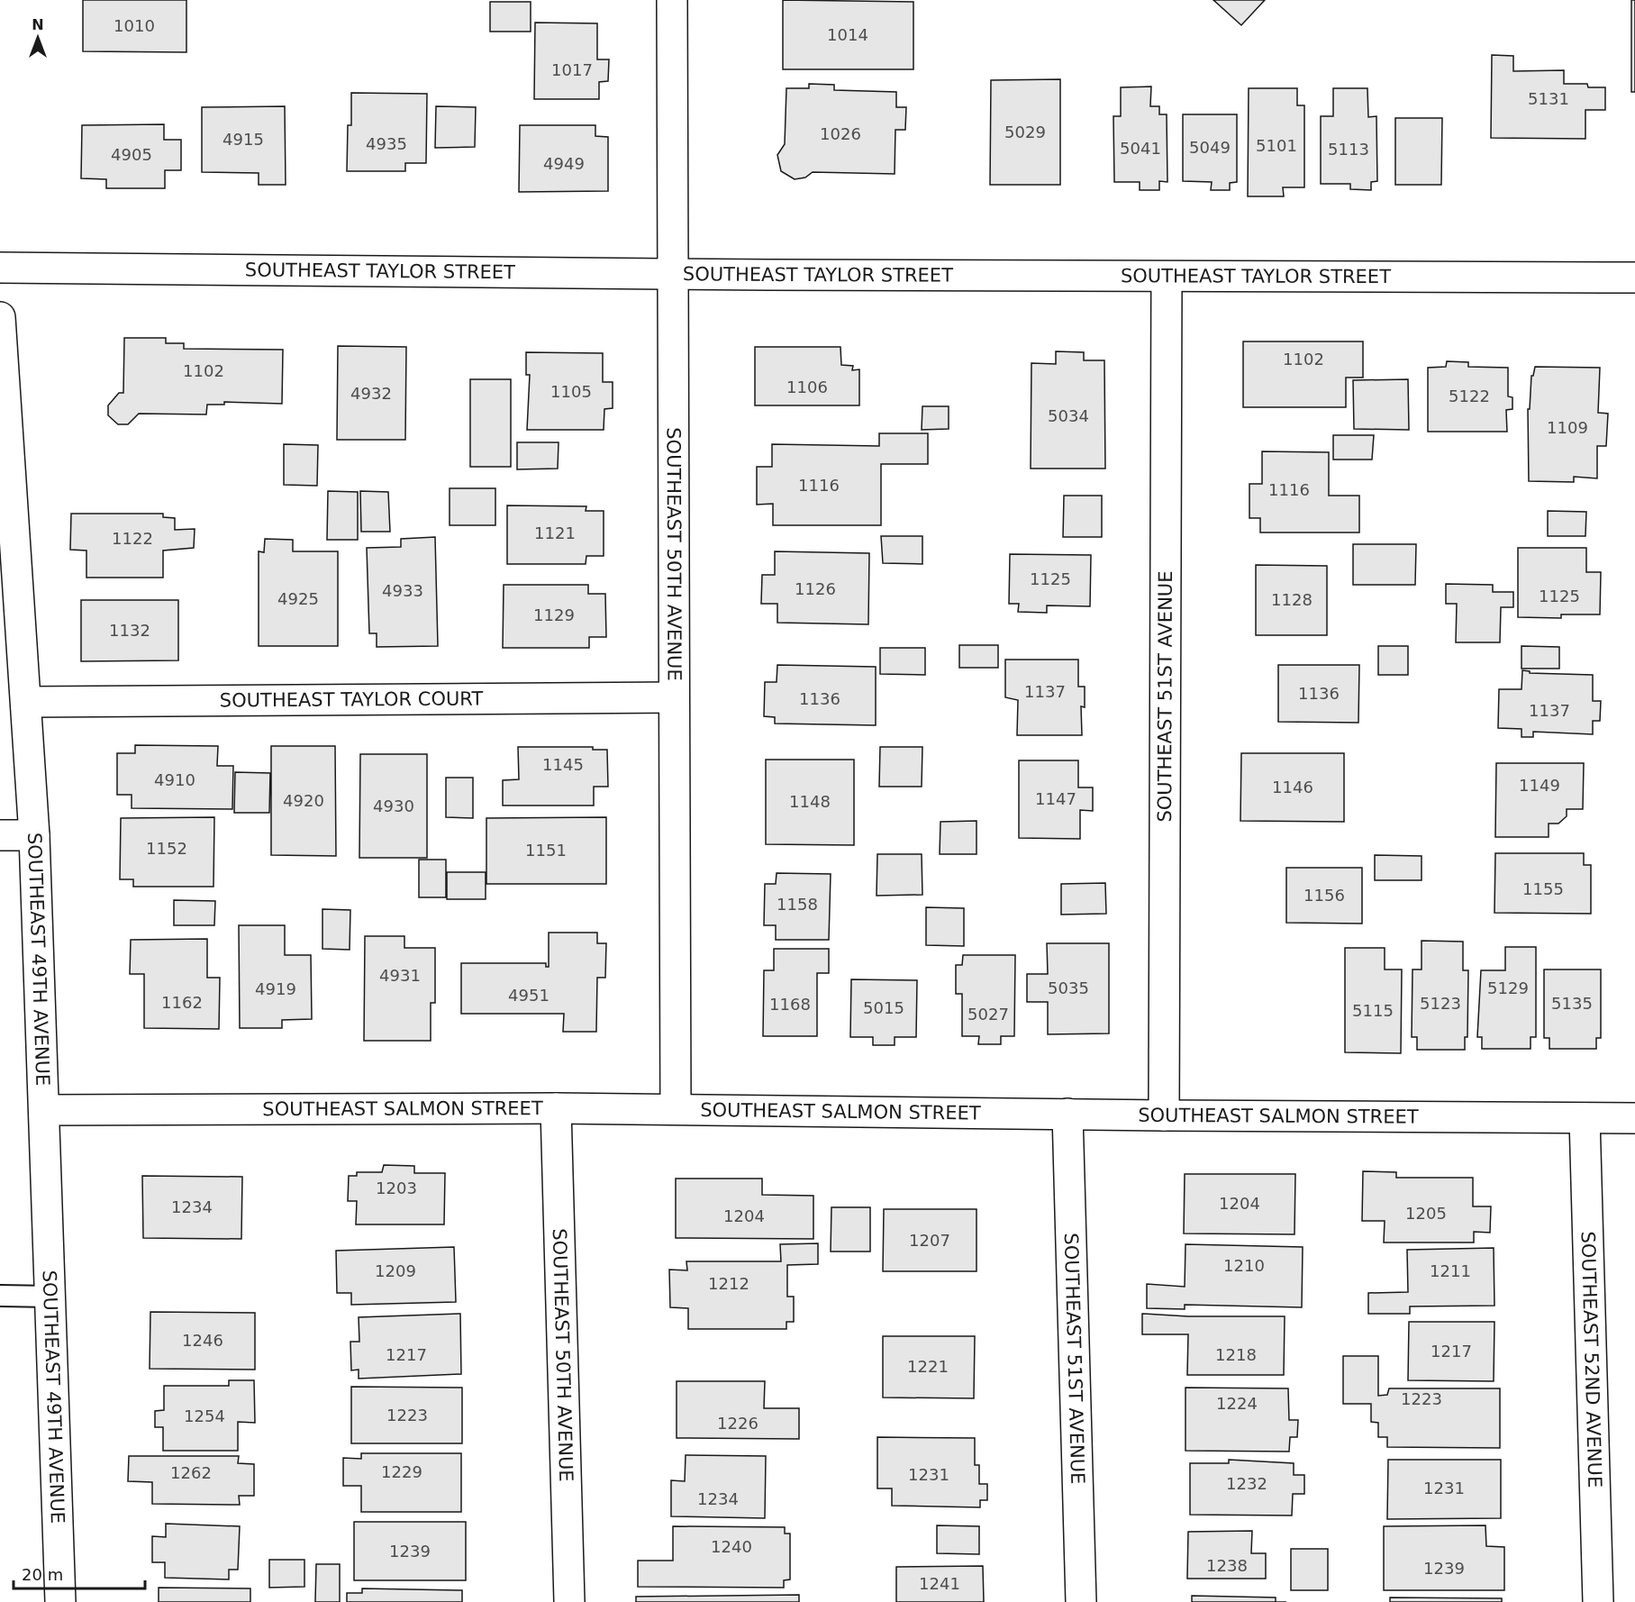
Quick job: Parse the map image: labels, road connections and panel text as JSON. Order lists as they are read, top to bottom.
{
  "streets": {
    "street": [
      "SOUTHEAST TAYLOR STREET",
      "SOUTHEAST 50TH AVENUE",
      "SOUTHEAST 51ST AVENUE",
      "SOUTHEAST TAYLOR COURT",
      "SOUTHEAST 49TH AVENUE",
      "SOUTHEAST SALMON STREET",
      "SOUTHEAST 52ND AVENUE"
    ]
  },
  "crossings": [
    ["SOUTHEAST TAYLOR STREET", "SOUTHEAST 50TH AVENUE"],
    ["SOUTHEAST TAYLOR STREET", "SOUTHEAST 51ST AVENUE"],
    ["SOUTHEAST 50TH AVENUE", "SOUTHEAST TAYLOR COURT"],
    ["SOUTHEAST 50TH AVENUE", "SOUTHEAST SALMON STREET"],
    ["SOUTHEAST 51ST AVENUE", "SOUTHEAST SALMON STREET"],
    ["SOUTHEAST TAYLOR COURT", "SOUTHEAST 49TH AVENUE"],
    ["SOUTHEAST 49TH AVENUE", "SOUTHEAST SALMON STREET"],
    ["SOUTHEAST SALMON STREET", "SOUTHEAST 52ND AVENUE"]
  ],
  "house_numbers": [
    "1010",
    "1014",
    "1017",
    "5131",
    "5029",
    "1026",
    "4915",
    "4935",
    "5101",
    "5049",
    "5041",
    "5113",
    "4905",
    "4949",
    "1102",
    "1102",
    "1106",
    "1105",
    "4932",
    "5122",
    "5034",
    "1109",
    "1116",
    "1116",
    "1121",
    "1122",
    "1125",
    "1126",
    "4933",
    "1125",
    "4925",
    "1128",
    "1129",
    "1132",
    "1137",
    "1136",
    "1136",
    "1137",
    "1145",
    "4910",
    "1149",
    "1146",
    "1147",
    "4920",
    "1148",
    "4930",
    "1152",
    "1151",
    "1155",
    "1156",
    "1158",
    "4931",
    "5035",
    "5129",
    "4919",
    "4951",
    "1162",
    "5123",
    "5135",
    "1168",
    "5015",
    "5115",
    "5027",
    "1203",
    "1204",
    "1234",
    "1205",
    "1204",
    "1207",
    "1210",
    "1209",
    "1211",
    "1212",
    "1246",
    "1217",
    "1217",
    "1218",
    "1221",
    "1223",
    "1224",
    "1223",
    "1254",
    "1226",
    "1229",
    "1262",
    "1231",
    "1232",
    "1231",
    "1234",
    "1240",
    "1239",
    "1238",
    "1239",
    "1241"
  ],
  "scale_bar": "20 m",
  "north": "top"
}
